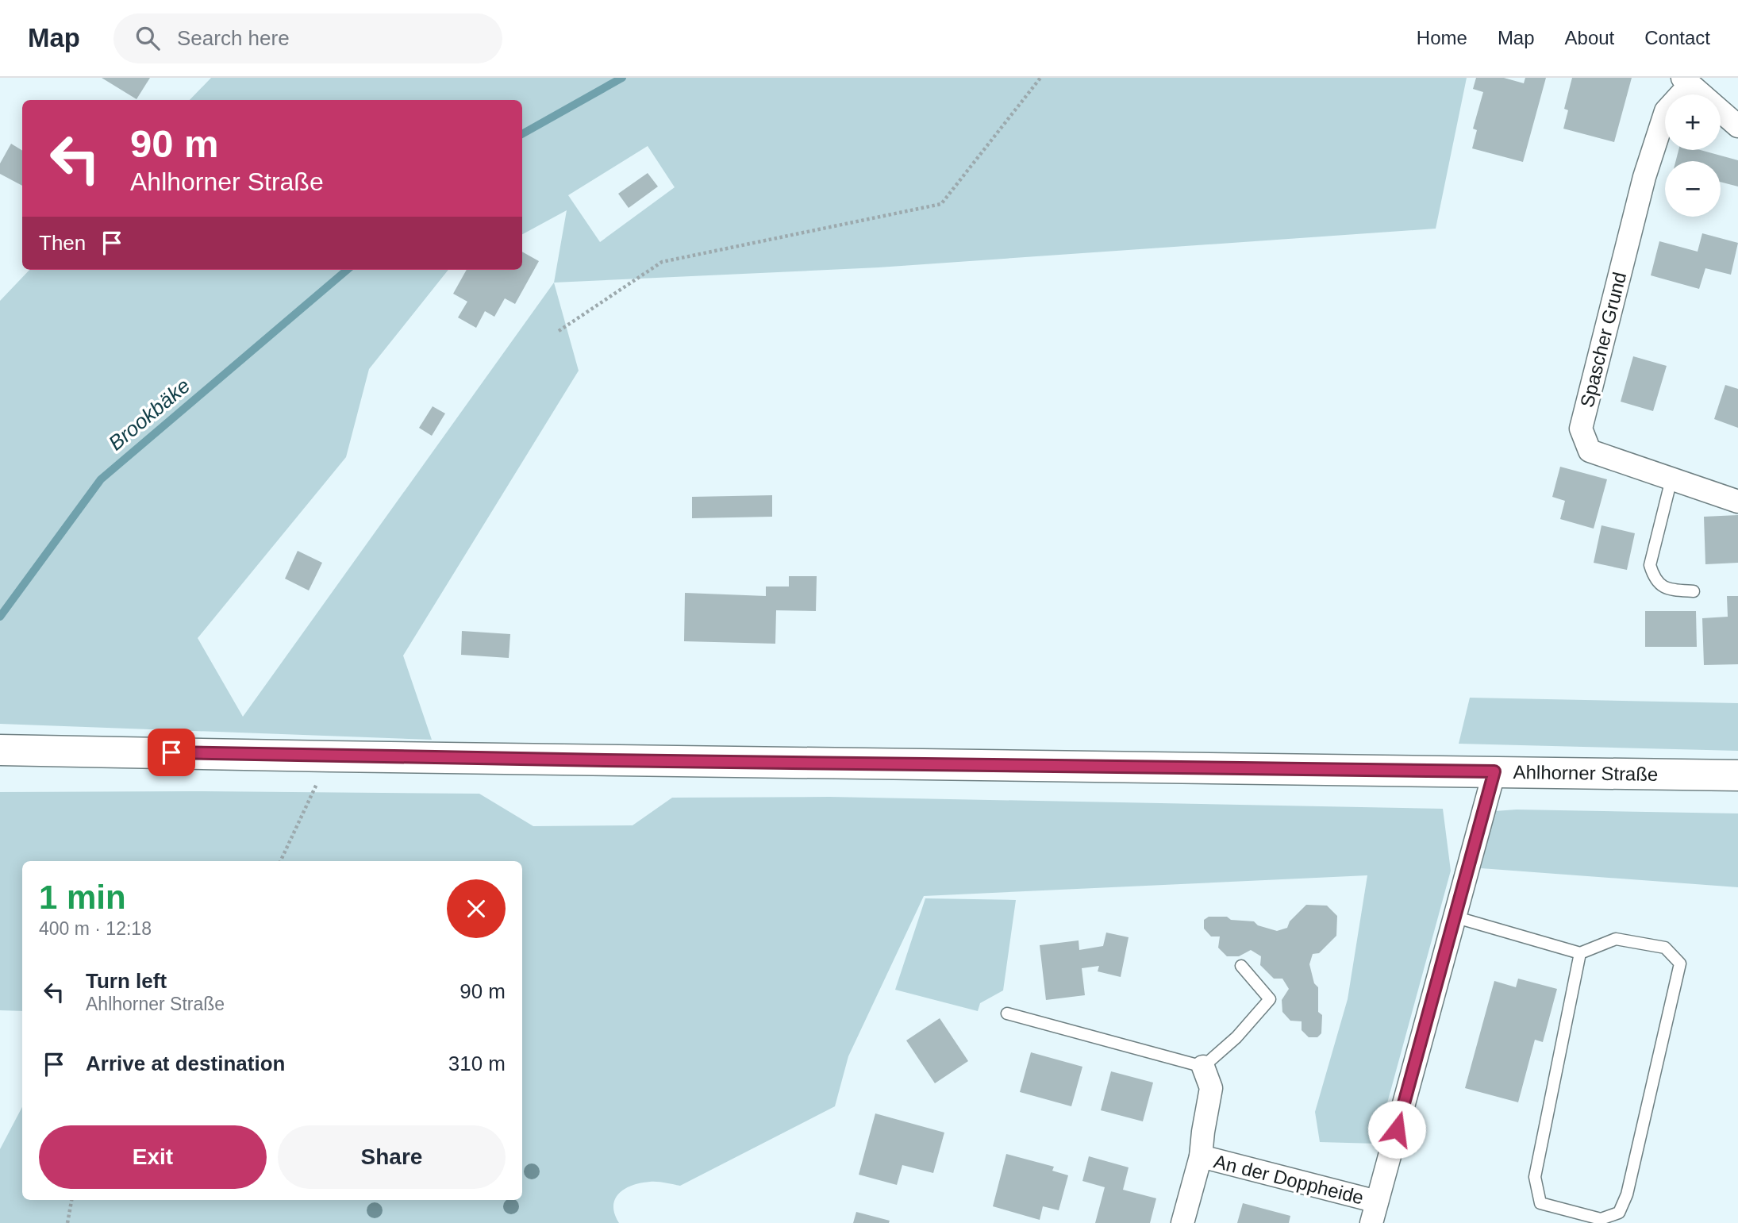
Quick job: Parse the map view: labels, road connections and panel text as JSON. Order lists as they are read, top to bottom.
{
  "streets": {
    "street": ["Spascher Grund", "Ahlhorner Straße", "An der Doppheide"]
  },
  "water": ["Brookbäke"],
  "page": {
    "header": "Map",
    "search": "Search here",
    "nav": [
      "Home",
      "Map",
      "About",
      "Contact"
    ],
    "map_buttons": ["+", "−"],
    "turn": ["90 m", "Ahlhorner Straße"],
    "then": "Then",
    "heading": ["1 min", "400 m · 12:18"],
    "list": [
      {
        "name": "Turn left",
        "note": "Ahlhorner Straße",
        "value": "90 m"
      },
      {
        "name": "Arrive at destination",
        "value": "310 m"
      }
    ],
    "buttons": ["Exit", "Share"]
  }
}
